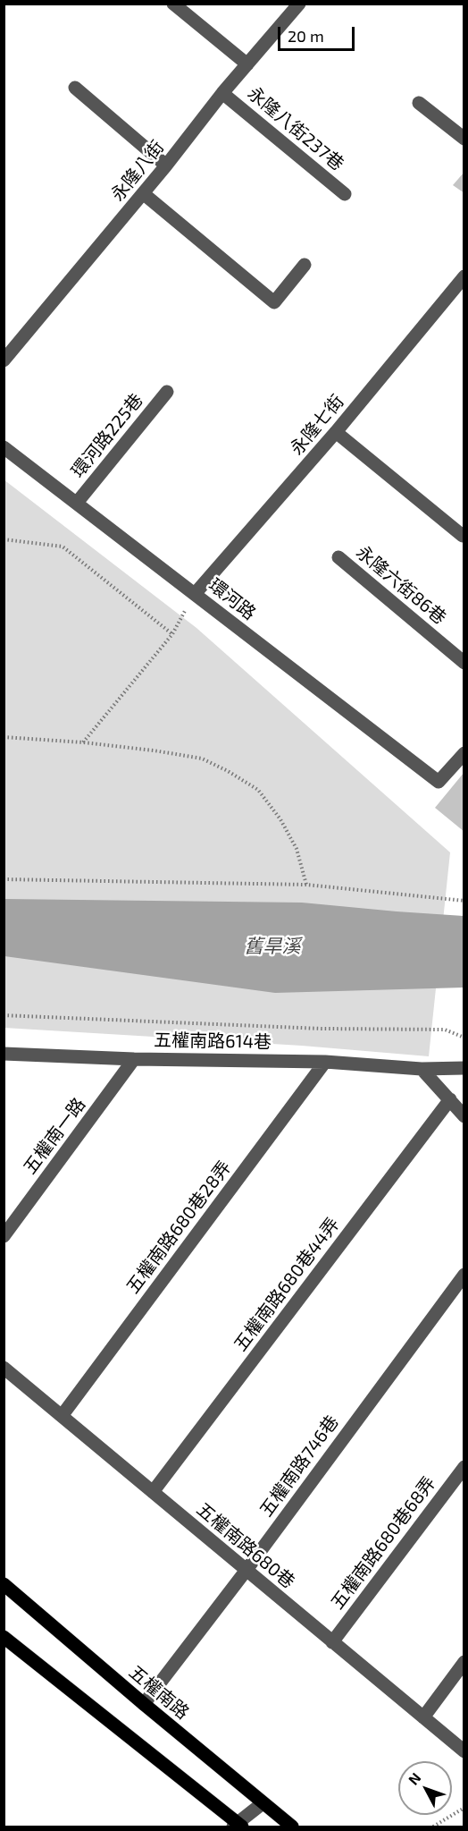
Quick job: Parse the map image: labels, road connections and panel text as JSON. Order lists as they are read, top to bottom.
{
  "streets": {
    "main road": ["五權南路"],
    "street": [
      "永隆八街237巷",
      "永隆八街",
      "永隆七街",
      "環河路225巷",
      "永隆六街86巷",
      "環河路",
      "五權南路614巷",
      "五權南一路",
      "五權南路680巷28弄",
      "五權南路680巷44弄",
      "五權南路746巷",
      "五權南路680巷68弄",
      "五權南路680巷"
    ]
  },
  "crossings": [
    ["永隆八街237巷", "永隆八街"],
    ["永隆七街", "環河路"],
    ["環河路225巷", "環河路"],
    ["五權南路614巷", "五權南一路"],
    ["五權南路614巷", "五權南路680巷28弄"],
    ["五權南路680巷28弄", "五權南路680巷"],
    ["五權南路680巷44弄", "五權南路680巷"],
    ["五權南路746巷", "五權南路680巷"],
    ["五權南路746巷", "五權南路"],
    ["五權南路680巷68弄", "五權南路680巷"]
  ],
  "water": ["舊旱溪"],
  "scale_bar": "20 m",
  "north": "top left"
}
